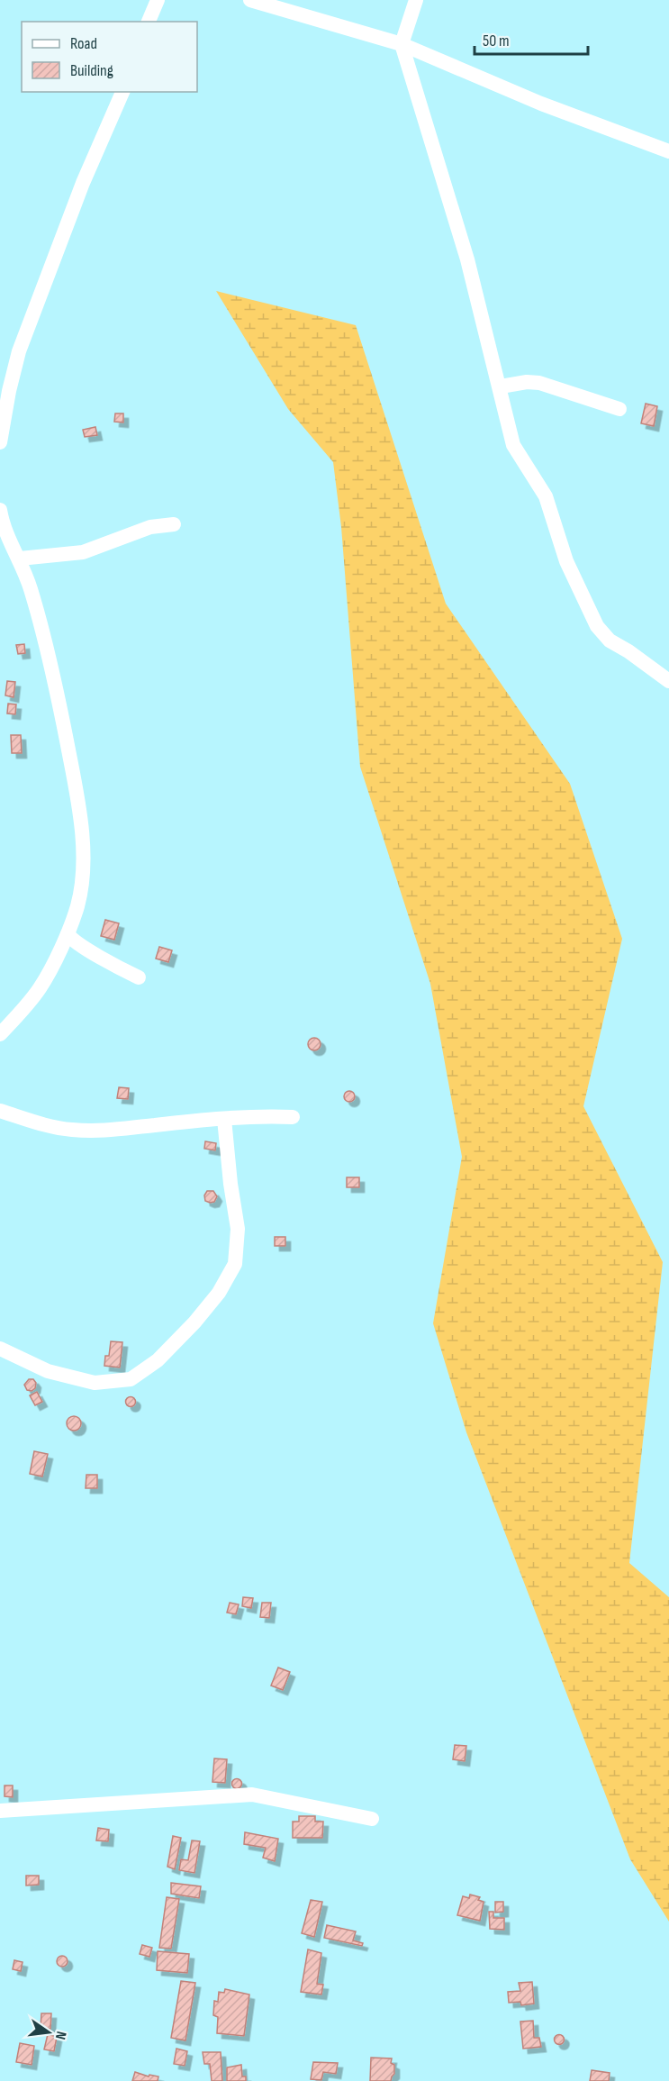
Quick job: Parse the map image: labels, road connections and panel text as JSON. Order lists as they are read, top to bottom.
{
  "legend": ["Road", "Building"],
  "scale_bar": "50 m",
  "north": "right"
}
